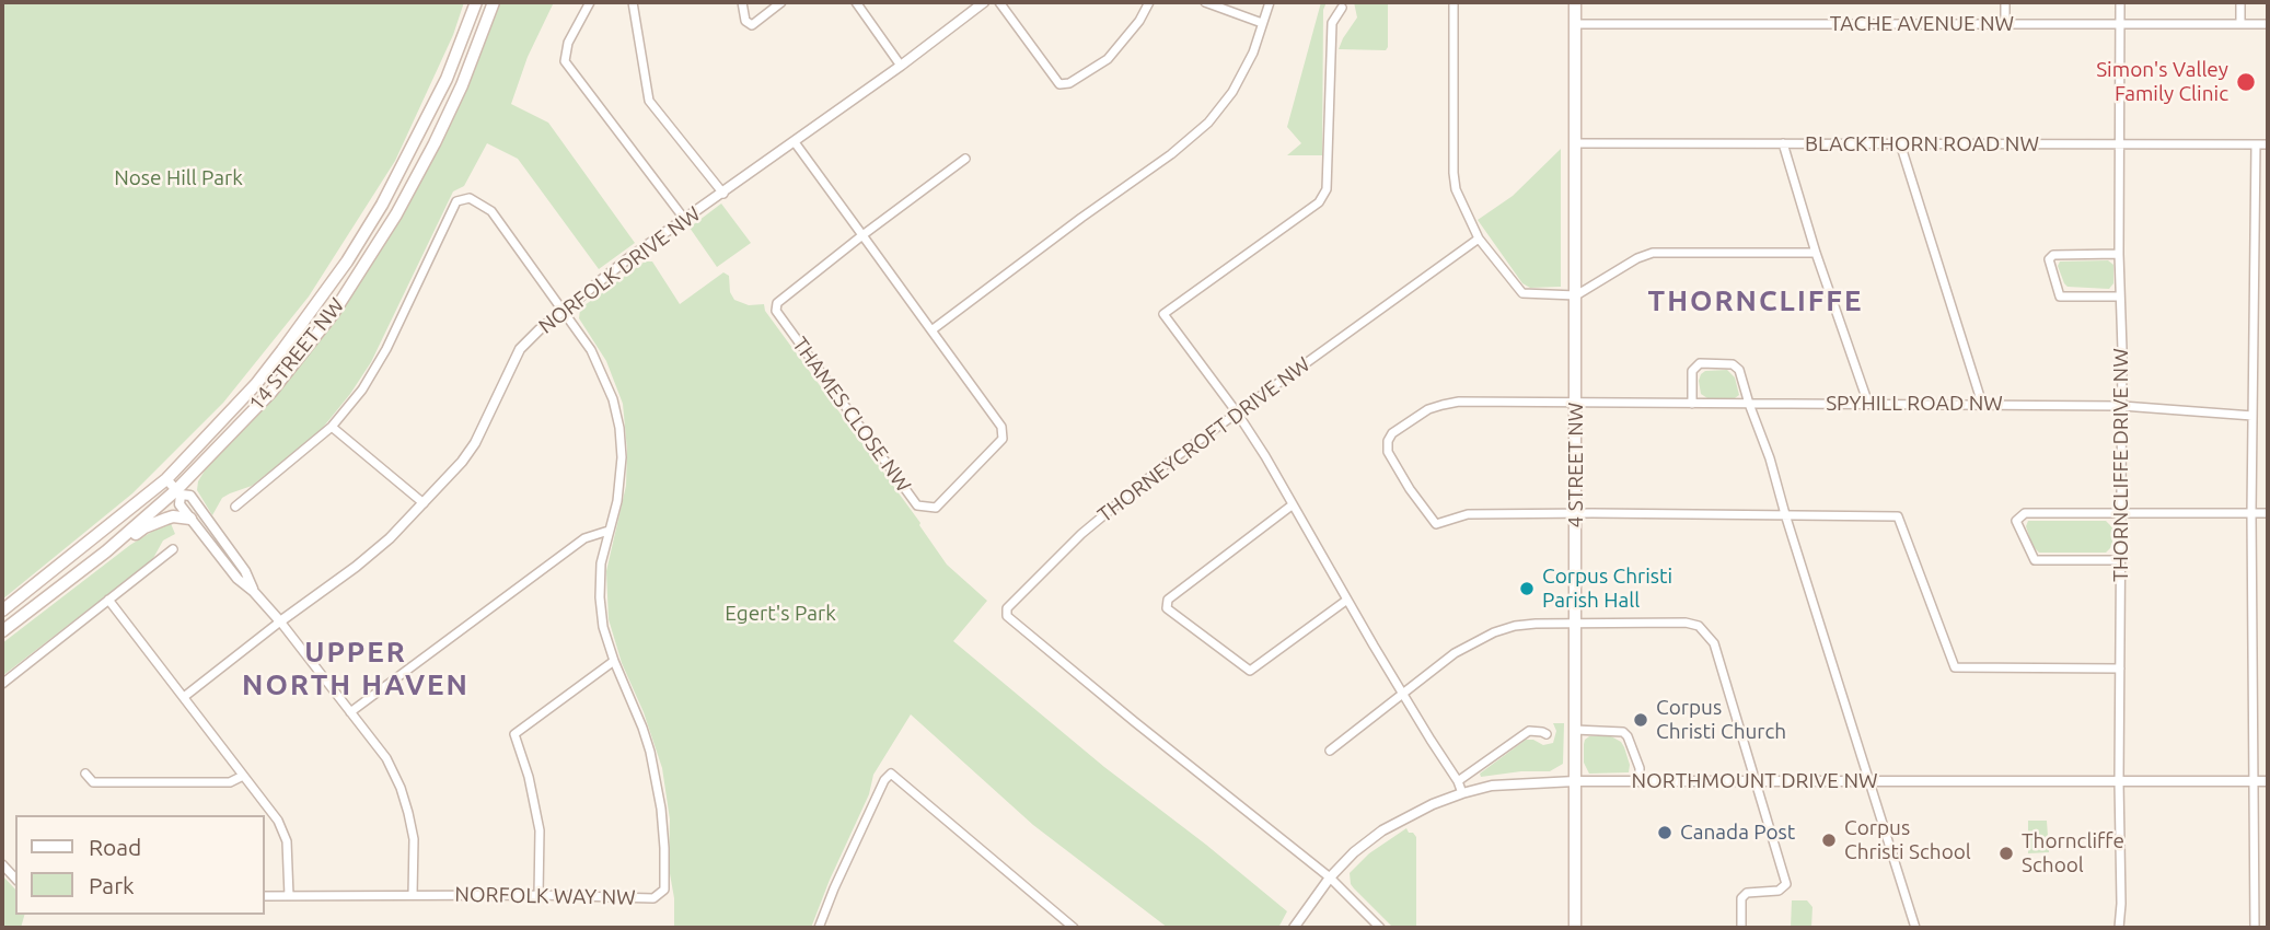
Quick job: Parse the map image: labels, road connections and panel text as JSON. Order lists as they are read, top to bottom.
{
  "streets": {
    "main road": ["14 STREET NW", "4 STREET NW"],
    "street": [
      "TACHE AVENUE NW",
      "BLACKTHORN ROAD NW",
      "NORFOLK DRIVE NW",
      "SPYHILL ROAD NW",
      "THAMES CLOSE NW",
      "THORNEYCROFT DRIVE NW",
      "THORNCLIFFE DRIVE NW",
      "NORTHMOUNT DRIVE NW",
      "NORFOLK WAY NW"
    ]
  },
  "crossings": [
    ["TACHE AVENUE NW", "4 STREET NW"],
    ["TACHE AVENUE NW", "THORNCLIFFE DRIVE NW"],
    ["BLACKTHORN ROAD NW", "4 STREET NW"],
    ["BLACKTHORN ROAD NW", "THORNCLIFFE DRIVE NW"],
    ["NORFOLK DRIVE NW", "THAMES CLOSE NW"],
    ["NORFOLK DRIVE NW", "NORFOLK WAY NW"],
    ["SPYHILL ROAD NW", "4 STREET NW"],
    ["SPYHILL ROAD NW", "THORNCLIFFE DRIVE NW"],
    ["THORNEYCROFT DRIVE NW", "NORTHMOUNT DRIVE NW"],
    ["4 STREET NW", "NORTHMOUNT DRIVE NW"],
    ["THORNCLIFFE DRIVE NW", "NORTHMOUNT DRIVE NW"]
  ],
  "districts": ["THORNCLIFFE", "UPPER NORTH HAVEN"],
  "parks": ["Nose Hill Park", "Egert's Park"],
  "places": [
    "Simon's Valley Family Clinic",
    "Corpus Christi Parish Hall",
    "Corpus Christi Church",
    "Canada Post",
    "Corpus Christi School",
    "Thorncliffe School"
  ],
  "legend": ["Road", "Park"]
}
